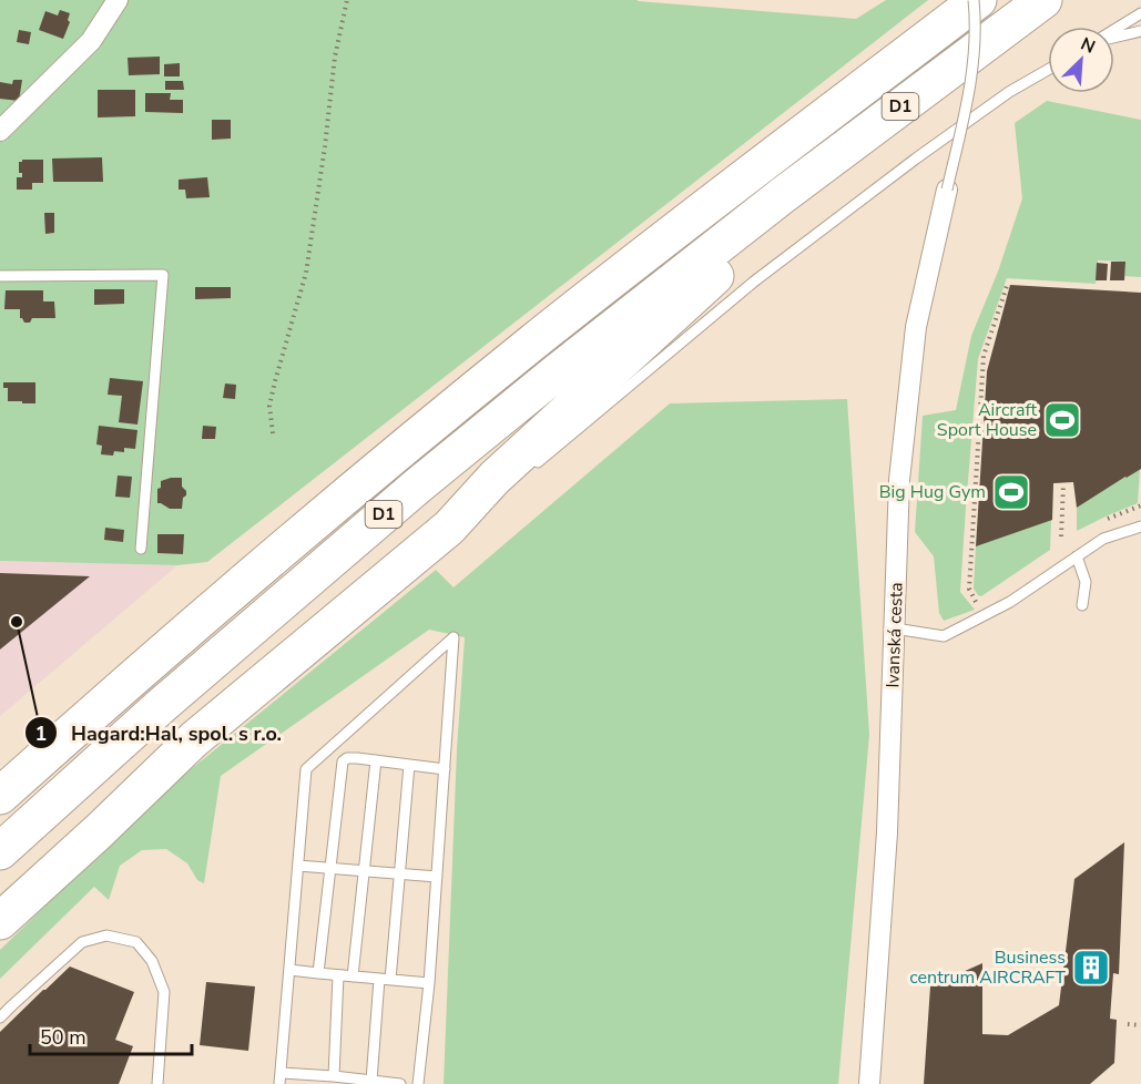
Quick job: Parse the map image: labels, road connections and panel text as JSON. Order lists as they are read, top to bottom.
{
  "streets": {
    "highway": ["D1"],
    "street": ["Ivanská cesta"]
  },
  "places": {
    "sports": ["Aircraft Sport House", "Big Hug Gym"],
    "other": ["Hagard:Hal, spol. s r.o."],
    "building": ["Business centrum AIRCRAFT"]
  },
  "scale_bar": "50 m",
  "north": "top right"
}
